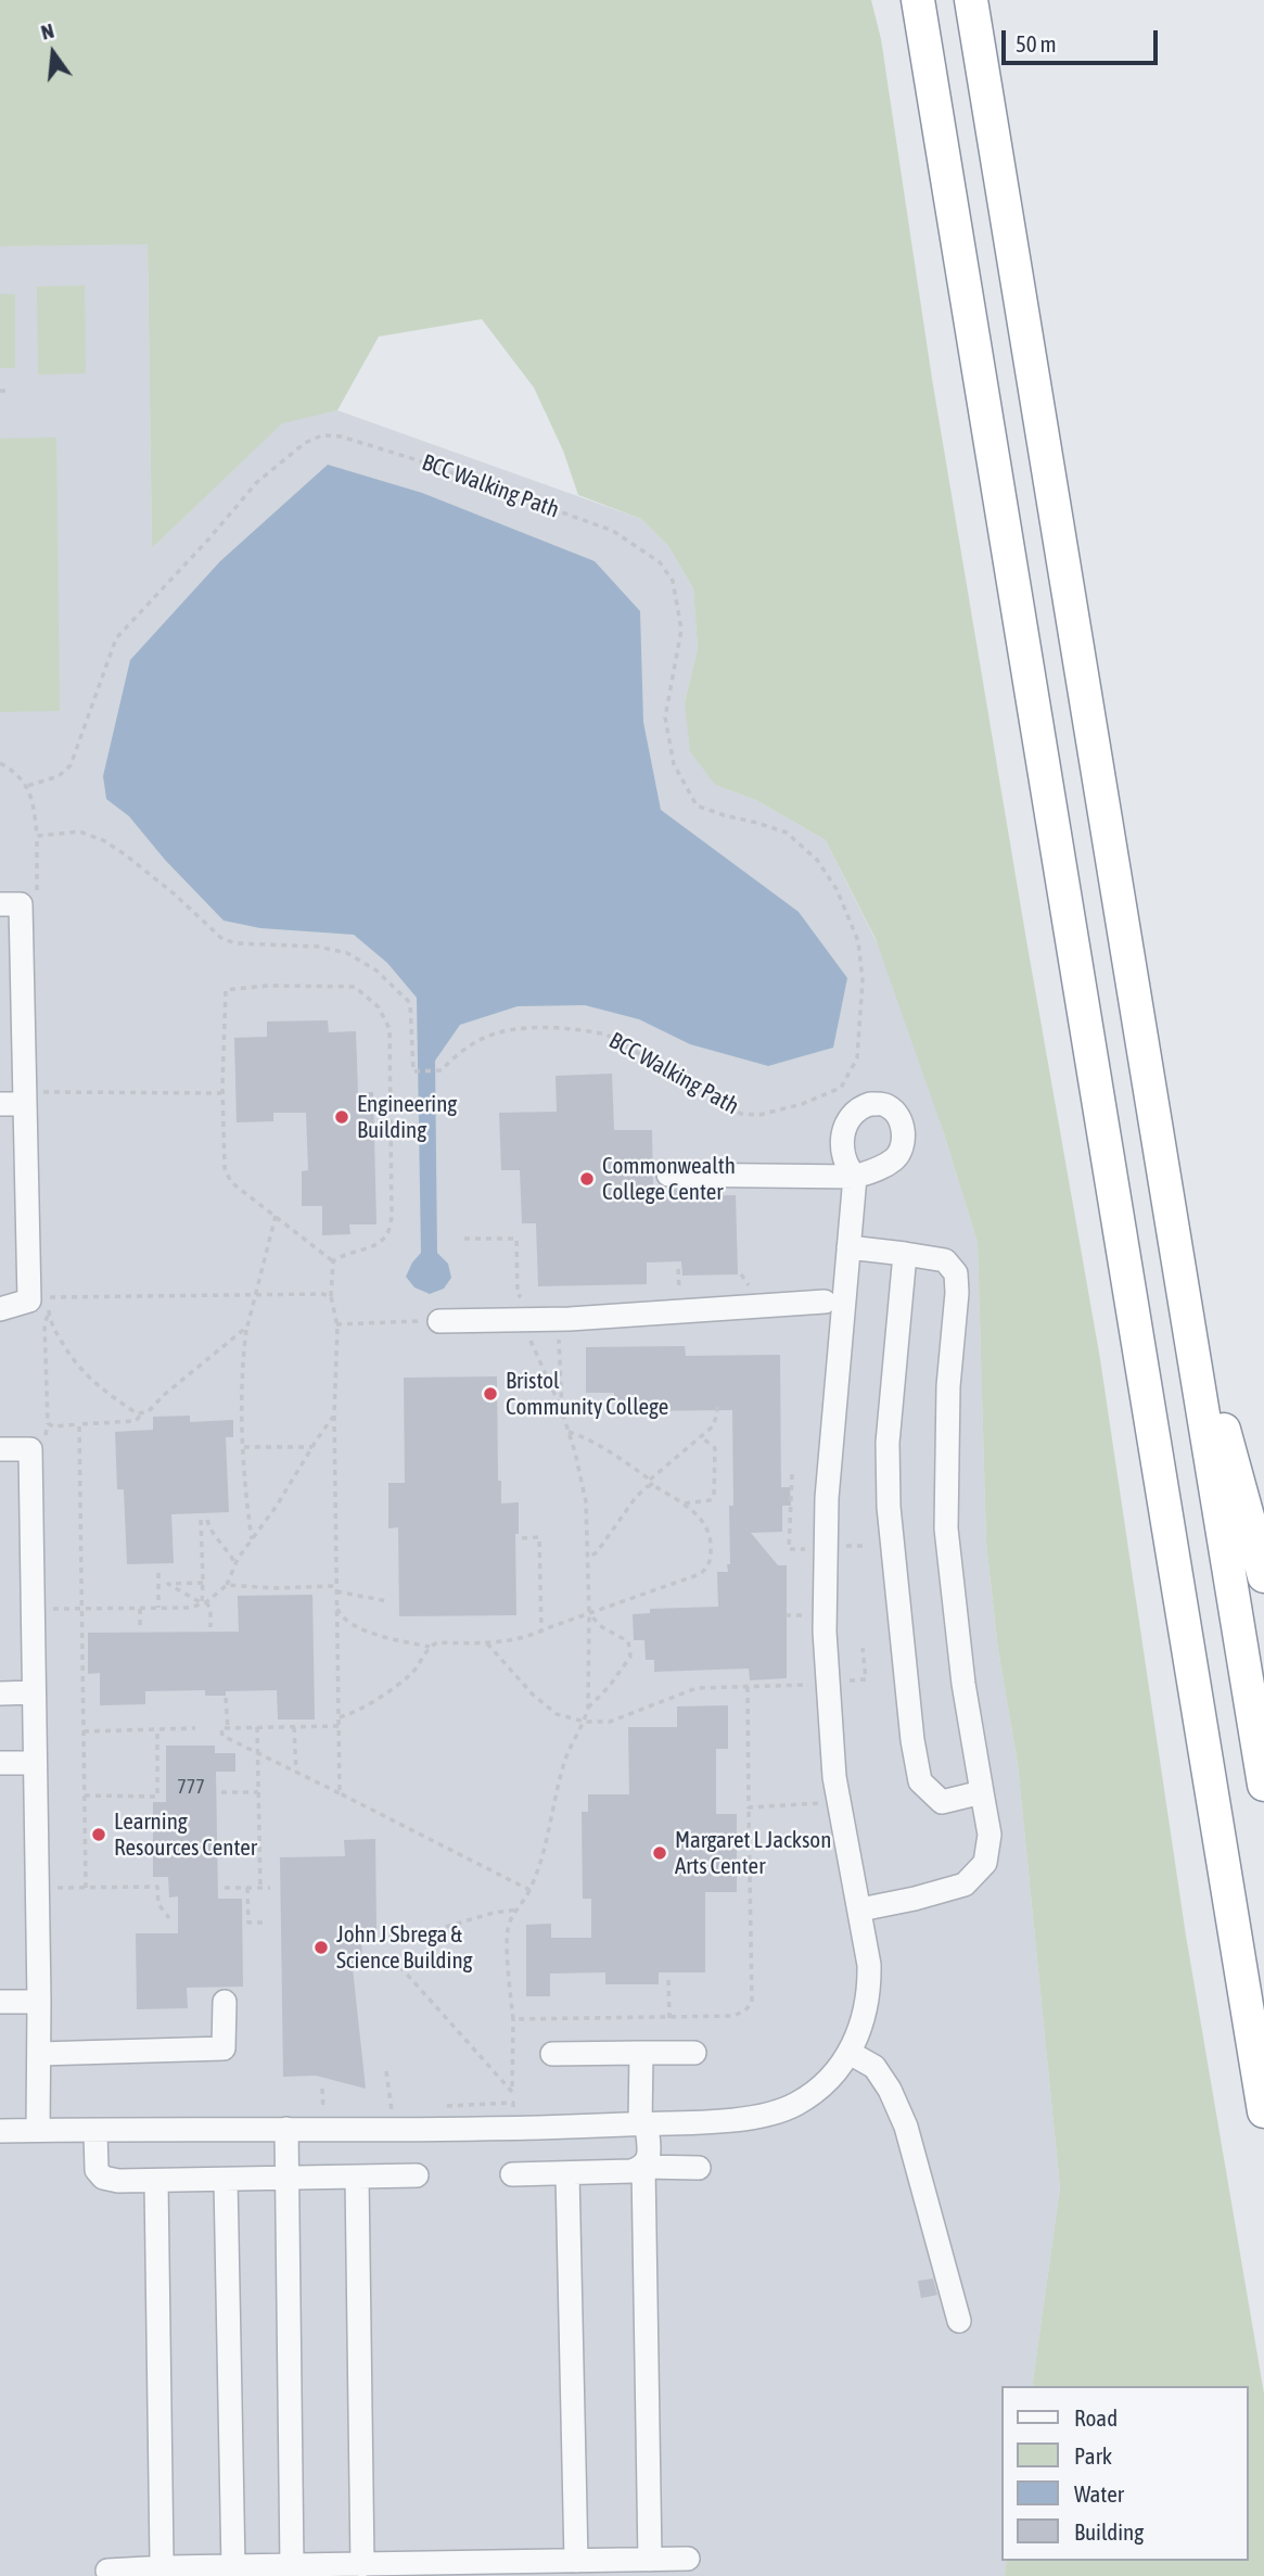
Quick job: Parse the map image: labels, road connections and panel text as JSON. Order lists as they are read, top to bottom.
{
  "streets": {
    "path": ["BCC Walking Path"]
  },
  "places": [
    "Engineering Building",
    "Commonwealth College Center",
    "Bristol Community College",
    "Learning Resources Center",
    "Margaret L Jackson Arts Center",
    "John J Sbrega & Science Building"
  ],
  "house_numbers": ["777"],
  "legend": [
    "Road",
    "Park",
    "Water",
    "Building"
  ],
  "scale_bar": "50 m",
  "north": "top"
}
